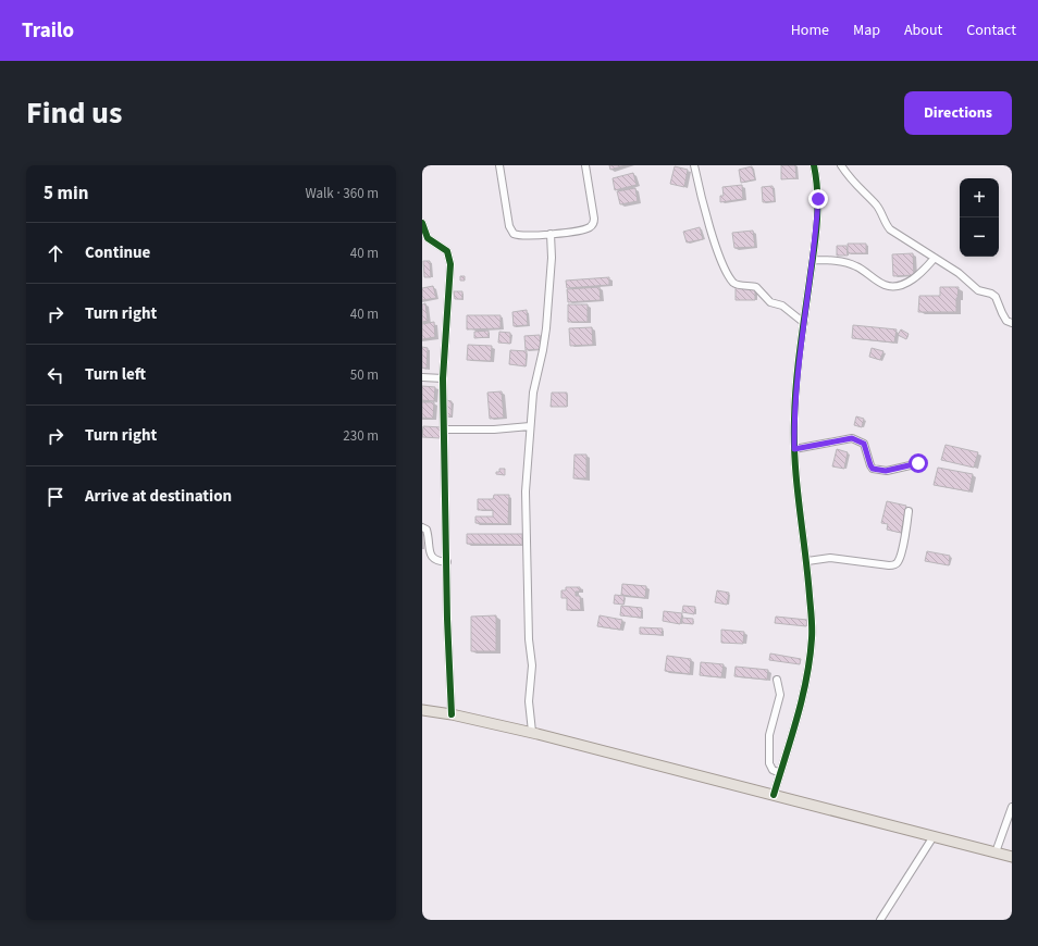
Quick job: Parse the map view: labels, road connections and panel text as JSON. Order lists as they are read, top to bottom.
{
  "page": {
    "header": "Trailo",
    "nav": [
      "Home",
      "Map",
      "About",
      "Contact"
    ],
    "title": "Find us",
    "buttons": "Directions",
    "heading": ["5 min", "Walk · 360 m"],
    "map_buttons": ["+", "−"],
    "list": [
      ["Continue", "40 m"],
      ["Turn right", "40 m"],
      ["Turn left", "50 m"],
      ["Turn right", "230 m"],
      "Arrive at destination"
    ]
  }
}
